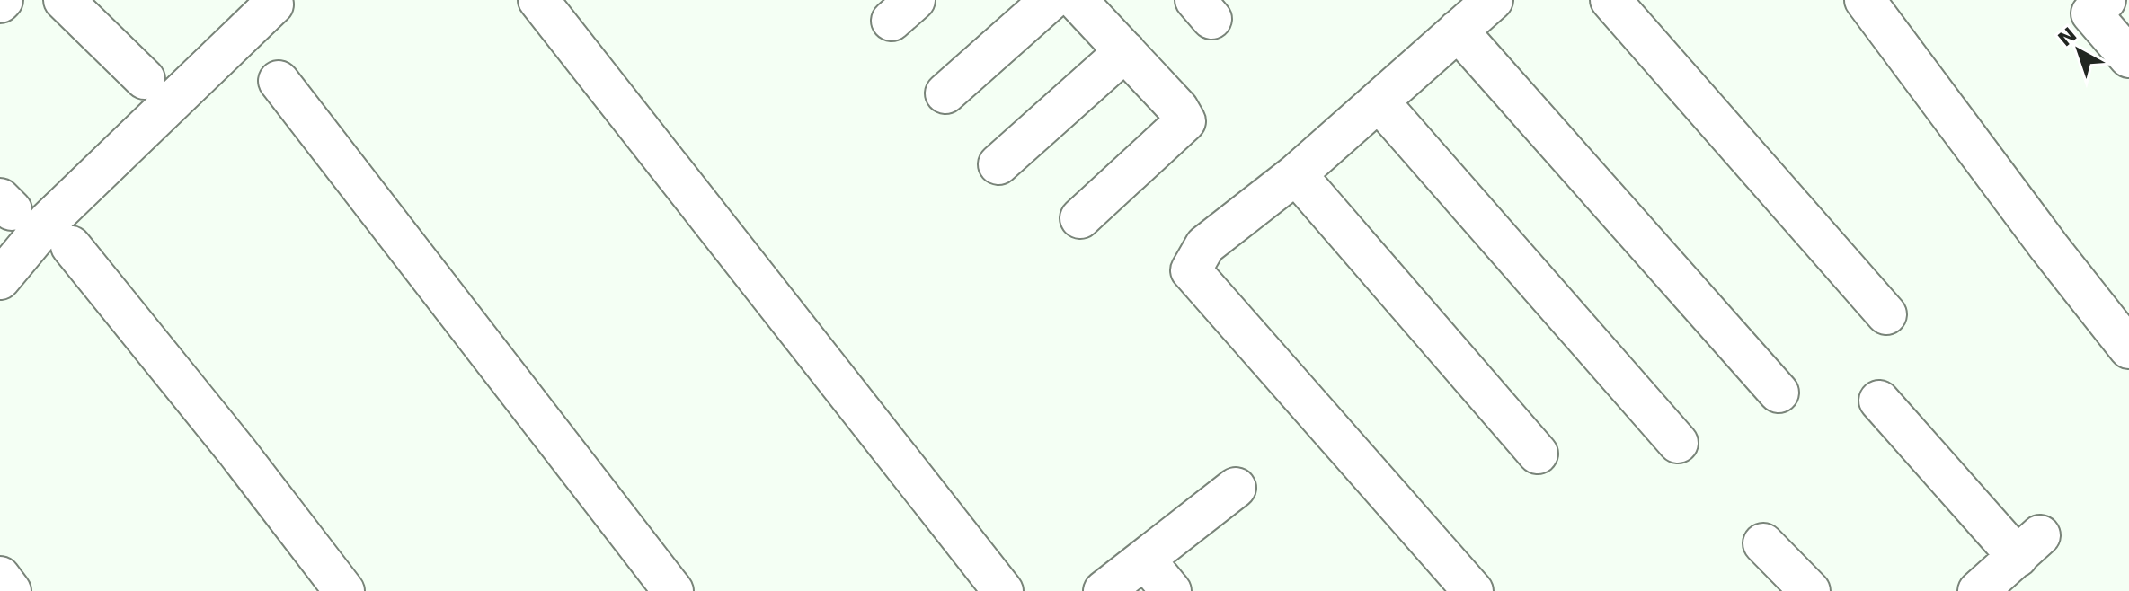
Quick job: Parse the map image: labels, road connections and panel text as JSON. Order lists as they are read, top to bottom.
{
  "north": "top left"
}
